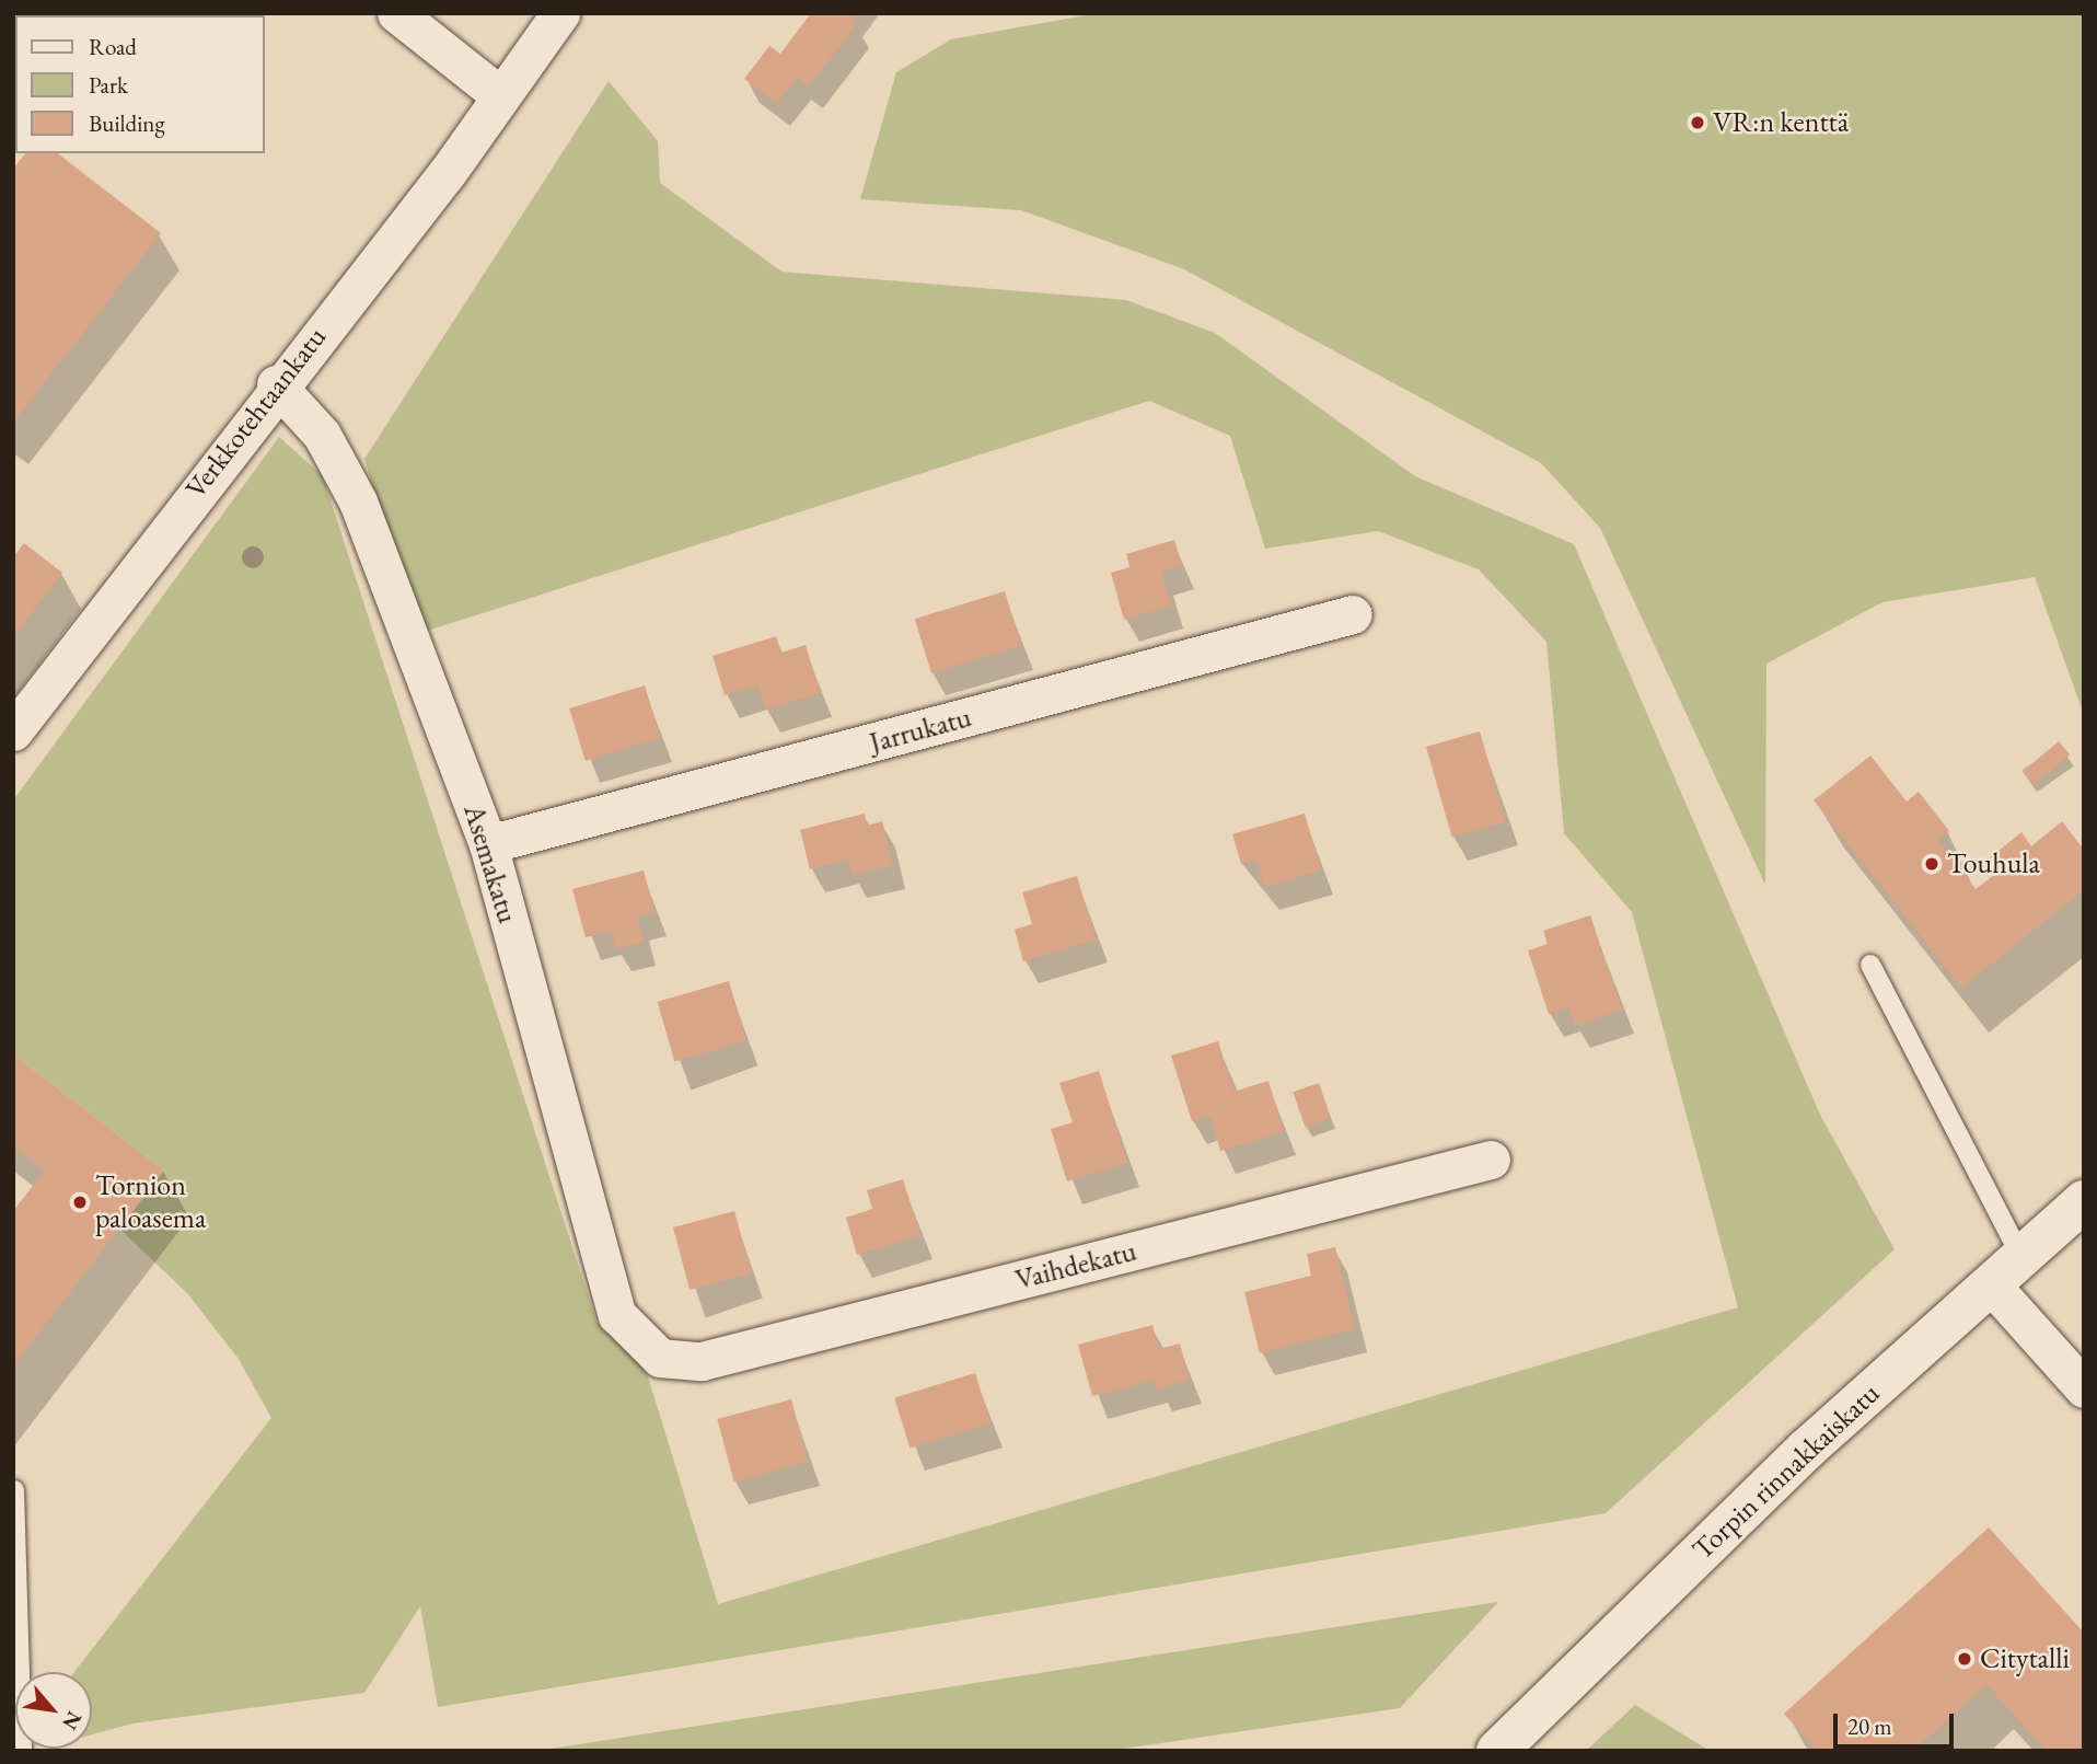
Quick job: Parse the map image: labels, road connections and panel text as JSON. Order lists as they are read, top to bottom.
{
  "streets": {
    "main road": ["Torpin rinnakkaiskatu"],
    "street": [
      "Verkkotehtaankatu",
      "Jarrukatu",
      "Asemakatu",
      "Vaihdekatu"
    ]
  },
  "crossings": [
    ["Verkkotehtaankatu", "Asemakatu"],
    ["Jarrukatu", "Asemakatu"],
    ["Asemakatu", "Vaihdekatu"]
  ],
  "places": [
    "VR:n kenttä",
    "Touhula",
    "Tornion paloasema",
    "Citytalli"
  ],
  "legend": ["Road", "Park", "Building"],
  "scale_bar": "20 m",
  "north": "bottom right"
}
